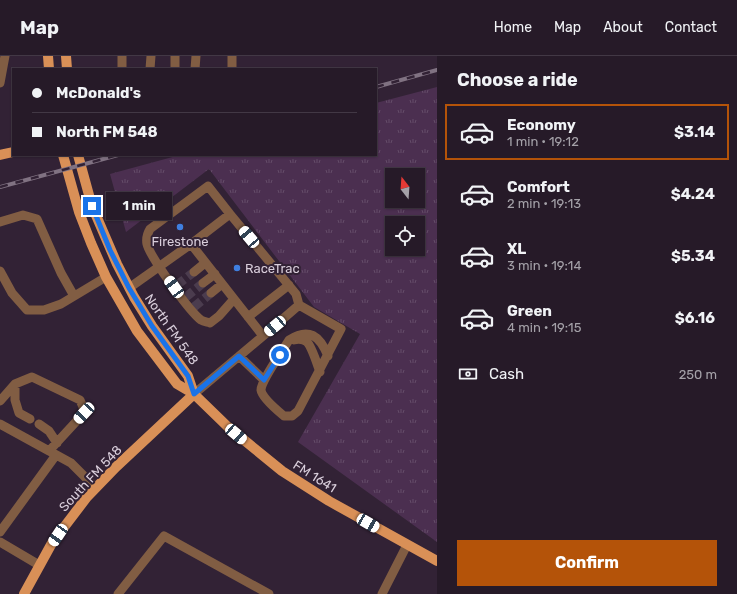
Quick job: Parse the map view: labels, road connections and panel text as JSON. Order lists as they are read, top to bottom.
{
  "streets": {
    "main road": ["North FM 548", "FM 1641", "South FM 548"]
  },
  "crossings": [
    ["North FM 548", "FM 1641"],
    ["North FM 548", "South FM 548"],
    ["FM 1641", "South FM 548"]
  ],
  "places": ["Firestone", "RaceTrac"],
  "north": "top",
  "page": {
    "header": "Map",
    "nav": [
      "Home",
      "Map",
      "About",
      "Contact"
    ],
    "heading": "Choose a ride",
    "banner": ["McDonald's", "North FM 548"],
    "list": [
      {
        "name": "Economy",
        "note": "1 min · 19:12",
        "value": "$3.14"
      },
      {
        "name": "Comfort",
        "note": "2 min · 19:13",
        "value": "$4.24"
      },
      {
        "name": "XL",
        "note": "3 min · 19:14",
        "value": "$5.34"
      },
      {
        "name": "Green",
        "note": "4 min · 19:15",
        "value": "$6.16"
      }
    ],
    "bubble": "1 min",
    "pay": ["Cash", "250 m"],
    "buttons": "Confirm"
  }
}
